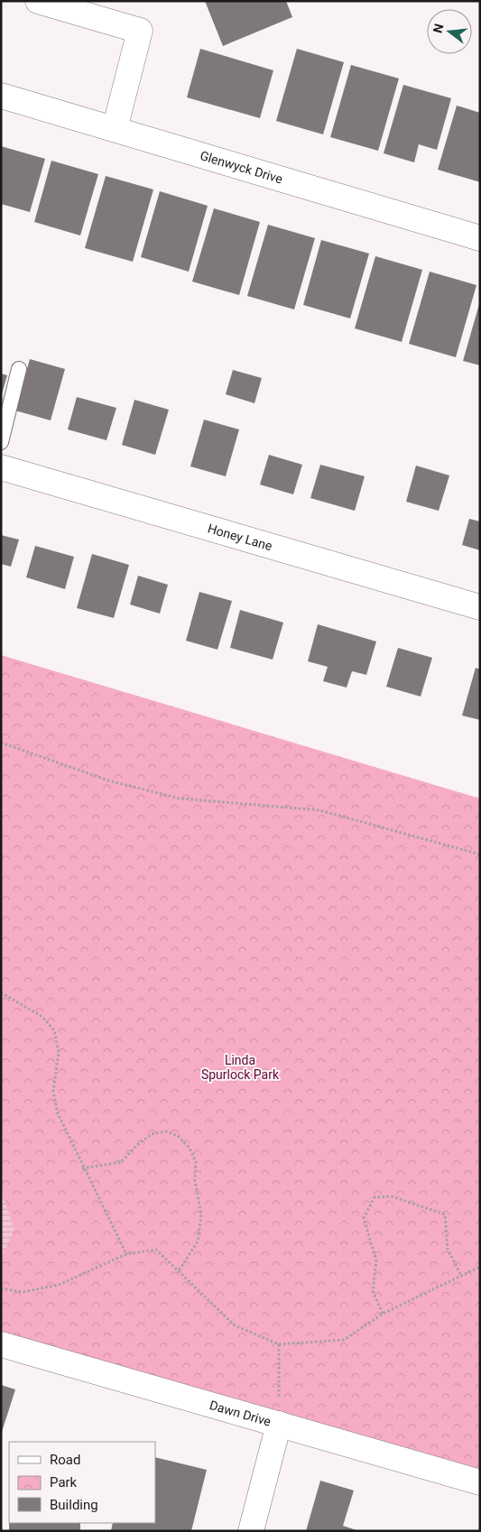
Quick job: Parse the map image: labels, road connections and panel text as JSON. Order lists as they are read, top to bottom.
{
  "streets": {
    "street": ["Glenwyck Drive", "Honey Lane", "Dawn Drive"]
  },
  "parks": ["Linda Spurlock Park"],
  "legend": ["Road", "Park", "Building"],
  "north": "left"
}
